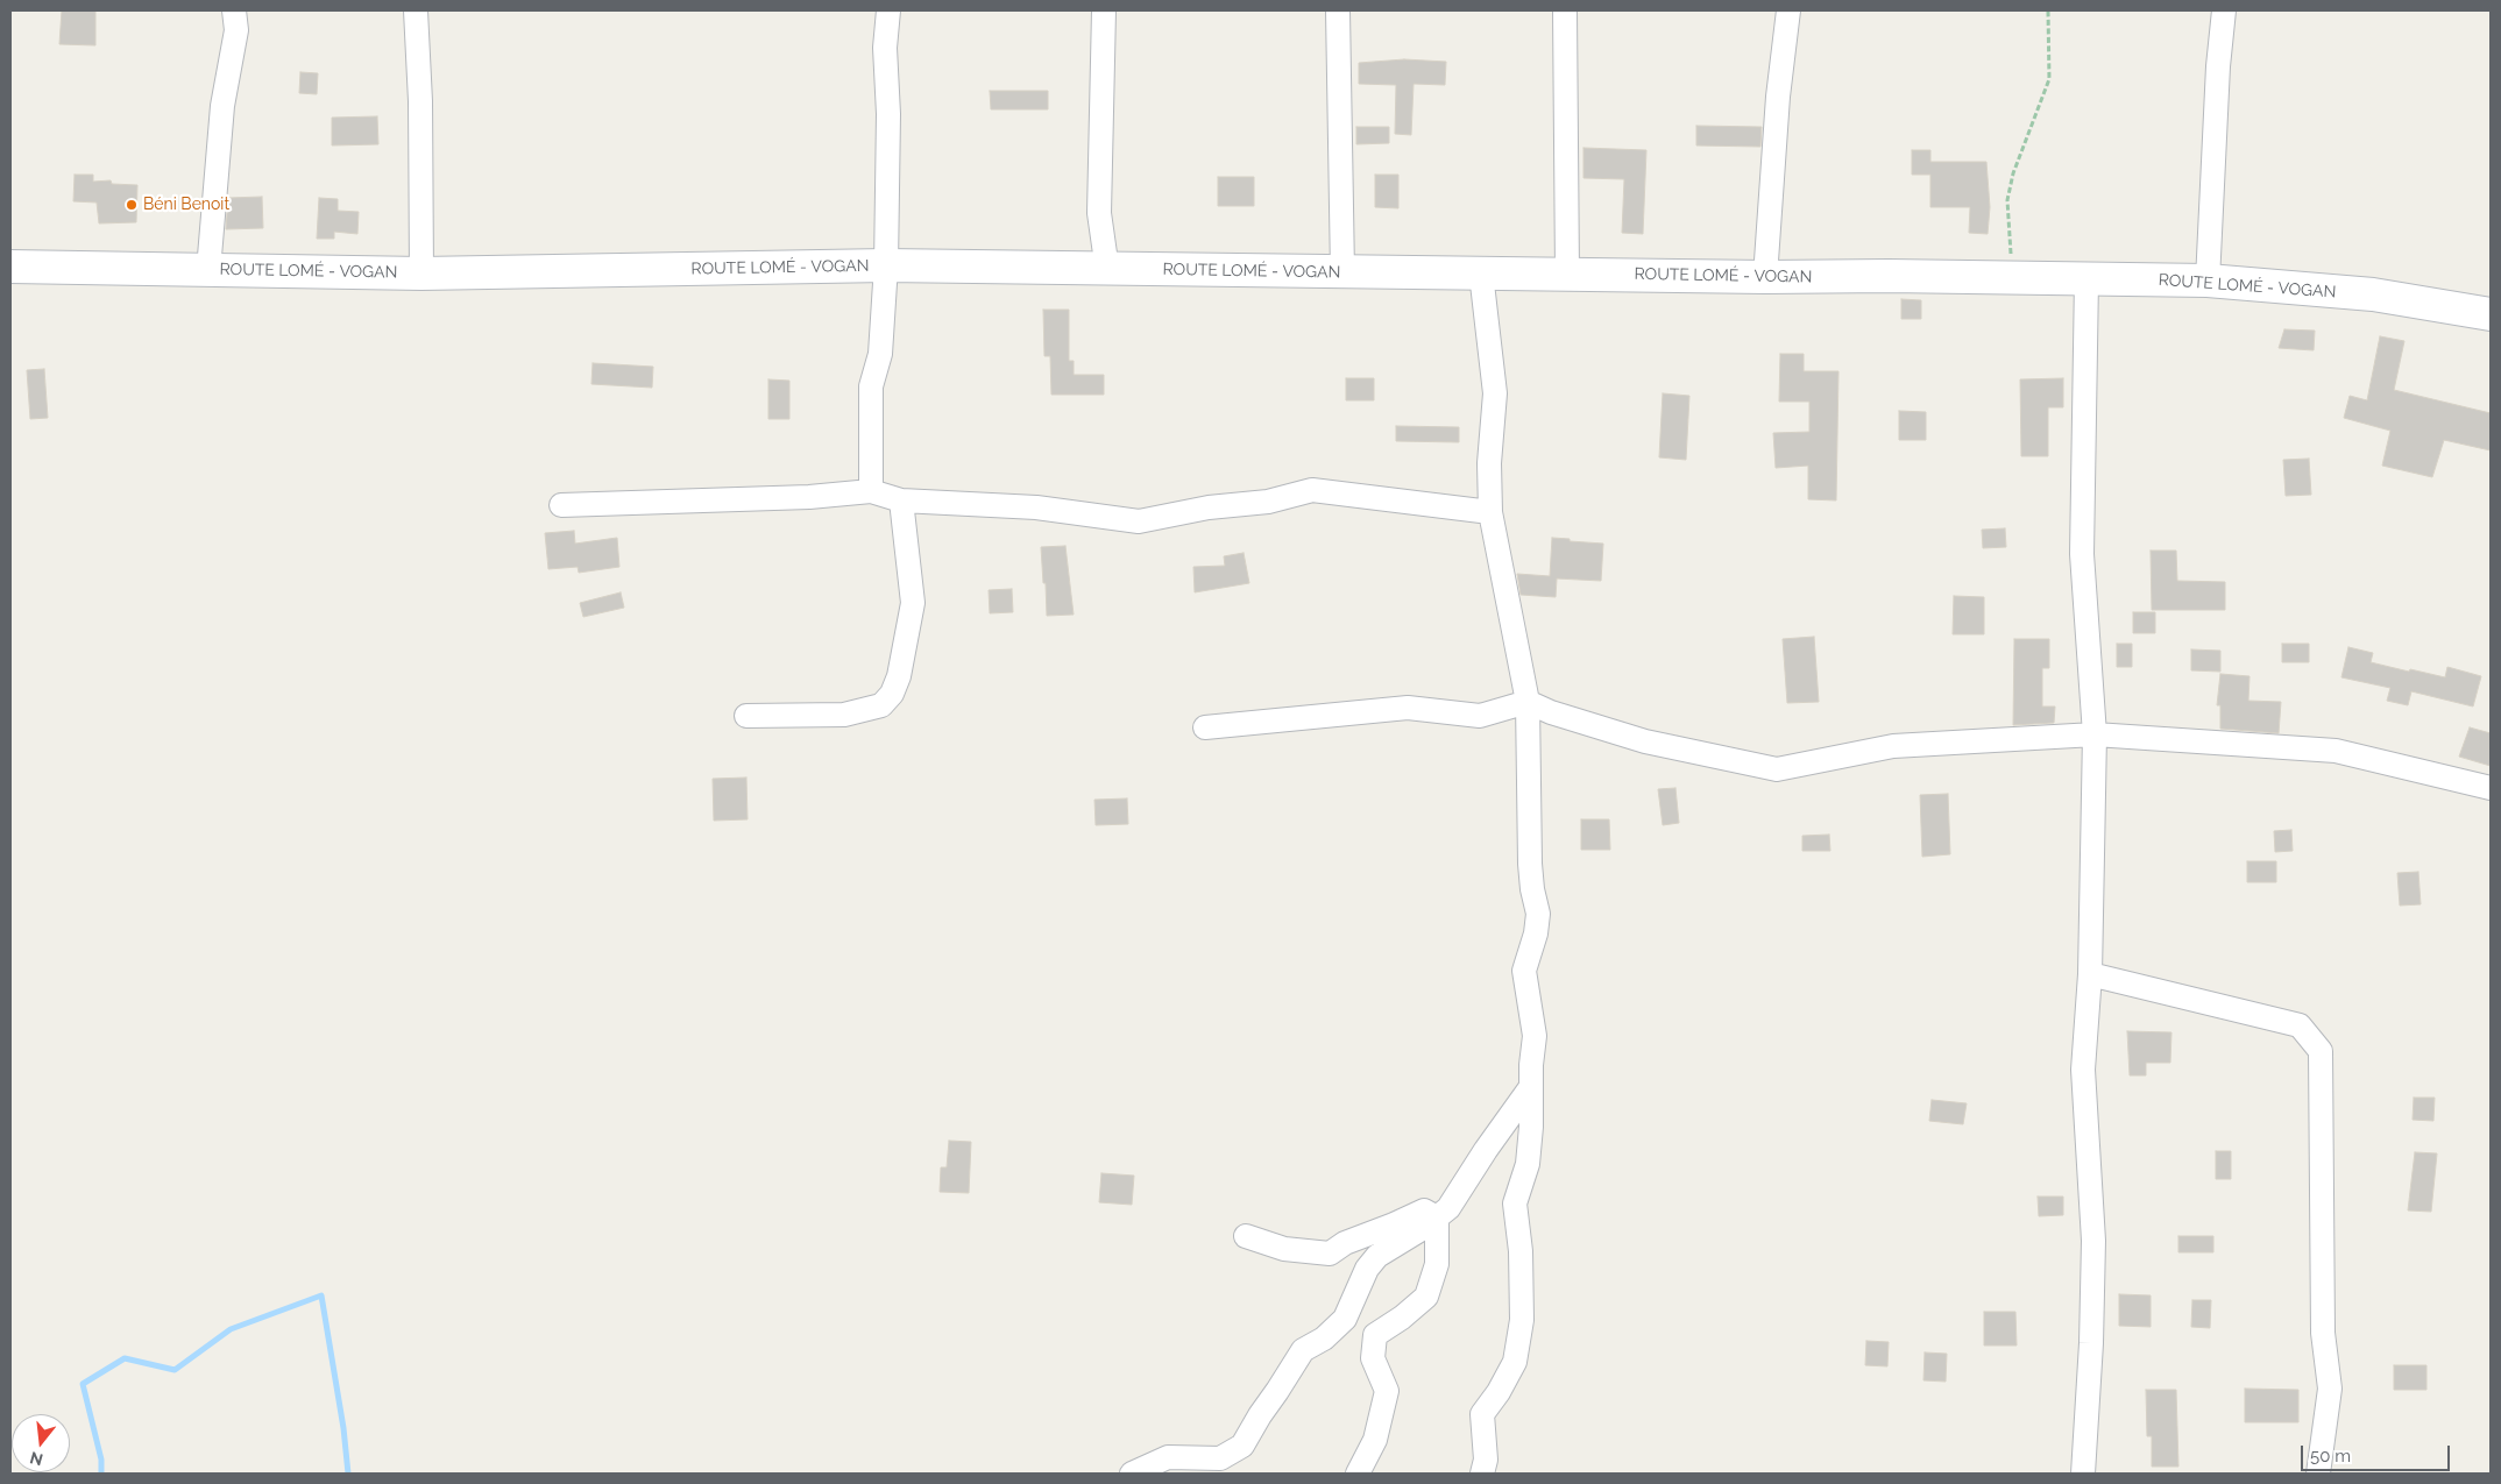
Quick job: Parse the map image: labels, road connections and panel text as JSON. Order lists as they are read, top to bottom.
{
  "streets": {
    "main road": ["ROUTE LOMÉ - VOGAN"]
  },
  "places": ["Béni Benoit"],
  "scale_bar": "50 m",
  "north": "bottom"
}
